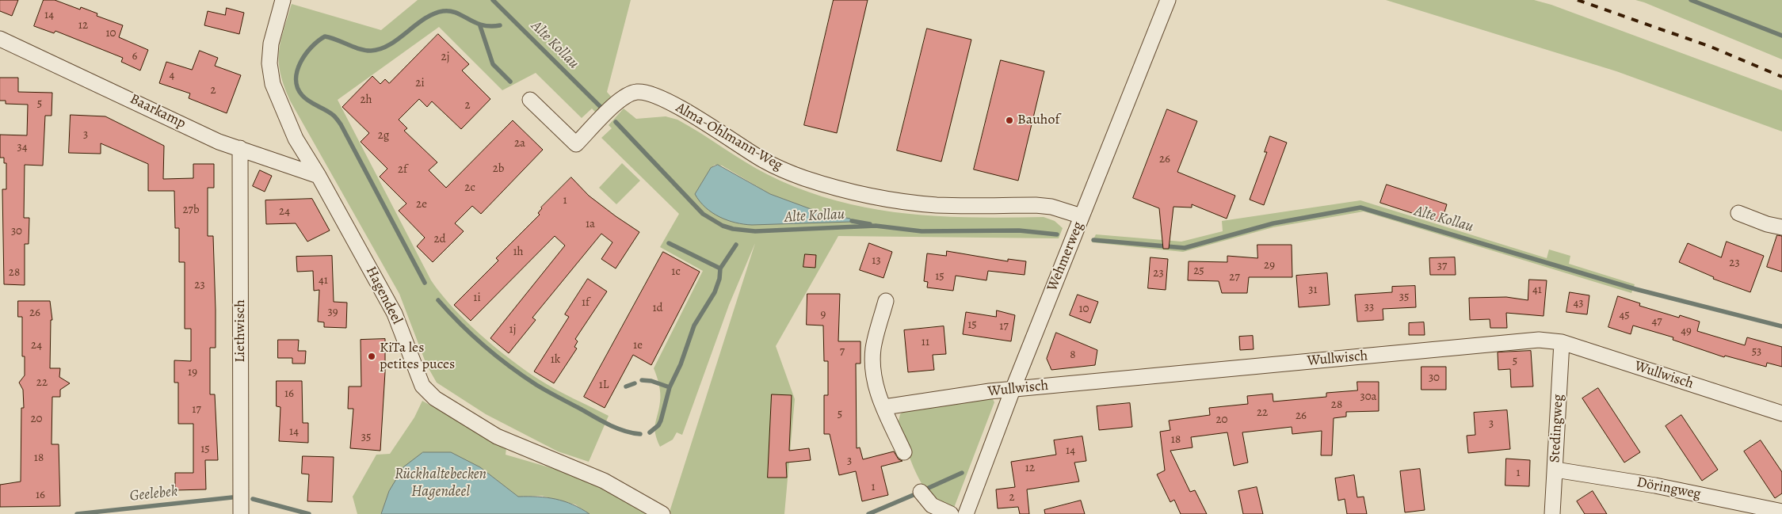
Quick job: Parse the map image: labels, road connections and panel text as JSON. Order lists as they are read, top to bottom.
{
  "streets": {
    "street": [
      "Baarkamp",
      "Alma-Ohlmann-Weg",
      "Wehmerweg",
      "Hagendeel",
      "Liethwisch",
      "Wullwisch",
      "Stedingweg",
      "Döringweg"
    ]
  },
  "crossings": [
    ["Baarkamp", "Hagendeel"],
    ["Baarkamp", "Liethwisch"],
    ["Alma-Ohlmann-Weg", "Wehmerweg"],
    ["Wehmerweg", "Wullwisch"],
    ["Wullwisch", "Stedingweg"],
    ["Stedingweg", "Döringweg"]
  ],
  "water": ["Alte Kollau", "Rückhaltebecken Hagendeel", "Geelebek"],
  "places": ["Bauhof", "KiTa les petites puces"],
  "house_numbers": [
    "14",
    "12",
    "10",
    "6",
    "2j",
    "4",
    "2i",
    "2",
    "2h",
    "5",
    "2",
    "3",
    "2g",
    "2a",
    "34",
    "26",
    "2b",
    "2f",
    "2c",
    "1",
    "2e",
    "27b",
    "24",
    "1a",
    "30",
    "2d",
    "1h",
    "13",
    "23",
    "29",
    "37",
    "25",
    "1c",
    "28",
    "23",
    "15",
    "27",
    "41",
    "23",
    "31",
    "41",
    "35",
    "1i",
    "1f",
    "43",
    "33",
    "1d",
    "10",
    "39",
    "26",
    "9",
    "45",
    "47",
    "15",
    "17",
    "1j",
    "49",
    "11",
    "24",
    "1e",
    "7",
    "53",
    "8",
    "1k",
    "5",
    "19",
    "30",
    "22",
    "1L",
    "16",
    "30a",
    "28",
    "17",
    "22",
    "5",
    "26",
    "20",
    "20",
    "3",
    "14",
    "35",
    "18",
    "15",
    "14",
    "18",
    "3",
    "12",
    "1",
    "1",
    "16",
    "2"
  ]
}
